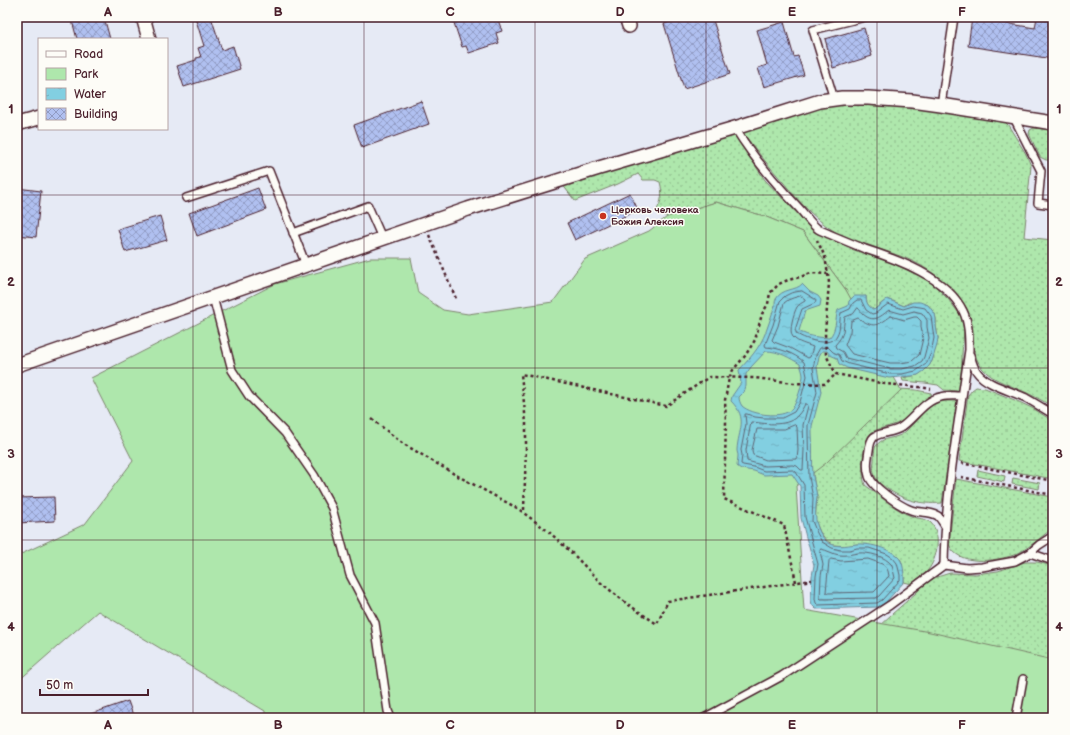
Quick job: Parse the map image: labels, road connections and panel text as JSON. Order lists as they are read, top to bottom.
{
  "places": ["Церковь человека Божия Алексия"],
  "legend": [
    "Road",
    "Park",
    "Water",
    "Building"
  ],
  "scale_bar": "50 m",
  "grid": {
    "columns": [
      "A",
      "B",
      "C",
      "D",
      "E",
      "F"
    ],
    "rows": [
      "1",
      "2",
      "3",
      "4"
    ]
  }
}
